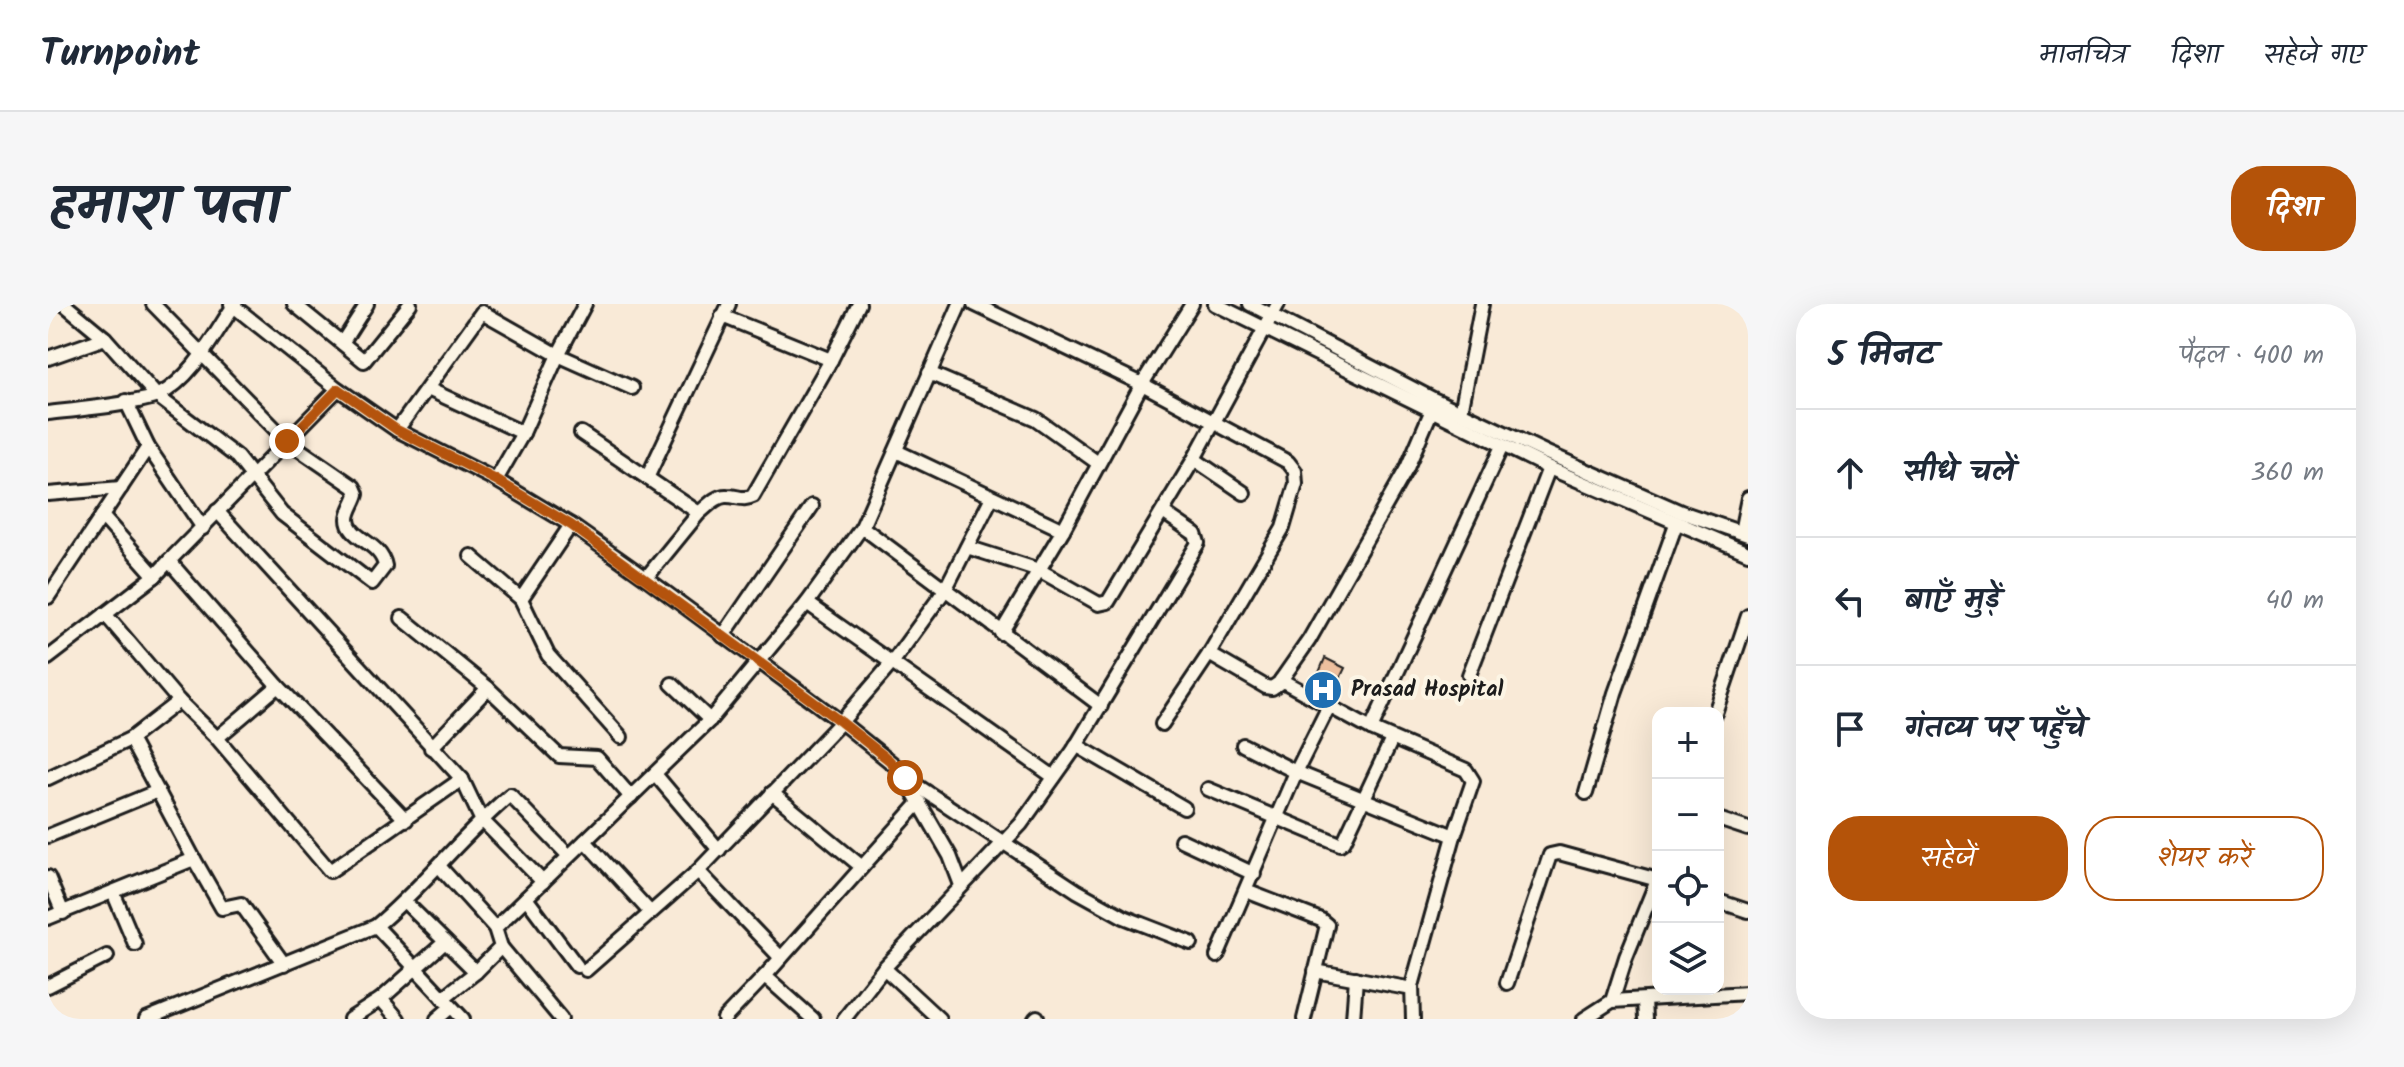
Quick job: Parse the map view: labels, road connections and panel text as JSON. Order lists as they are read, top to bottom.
{
  "places": {
    "hospital": ["Prasad Hospital"]
  },
  "page": {
    "header": "Turnpoint",
    "nav": ["मानचित्र", "दिशा", "सहेजे गए"],
    "title": "हमारा पता",
    "buttons": [
      "दिशा",
      ["सहेजें", "शेयर करें"]
    ],
    "heading": ["5 मिनट", "पैदल · 400 m"],
    "list": [
      ["सीधे चलें", "360 m"],
      ["बाएँ मुड़ें", "40 m"],
      "गंतव्य पर पहुँचे"
    ],
    "map_buttons": ["+", "−"]
  }
}
